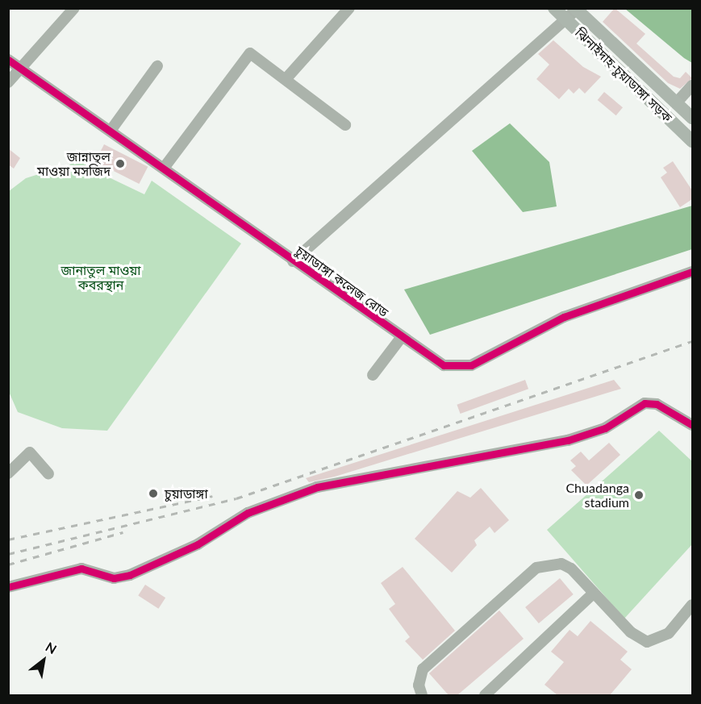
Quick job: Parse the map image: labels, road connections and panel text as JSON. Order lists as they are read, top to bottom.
{
  "streets": {
    "main road": ["ঝিনাইদাহ-চুয়াডাঙ্গা সড়ক"],
    "street": ["চুয়াডাঙ্গা কলেজ রোড"]
  },
  "parks": ["জানাতুল মাওয়া কবরস্থান"],
  "places": ["জান্নাতুল মাওয়া মসজিদ", "চুয়াডাঙ্গা", "Chuadanga stadium"],
  "north": "top right"
}
